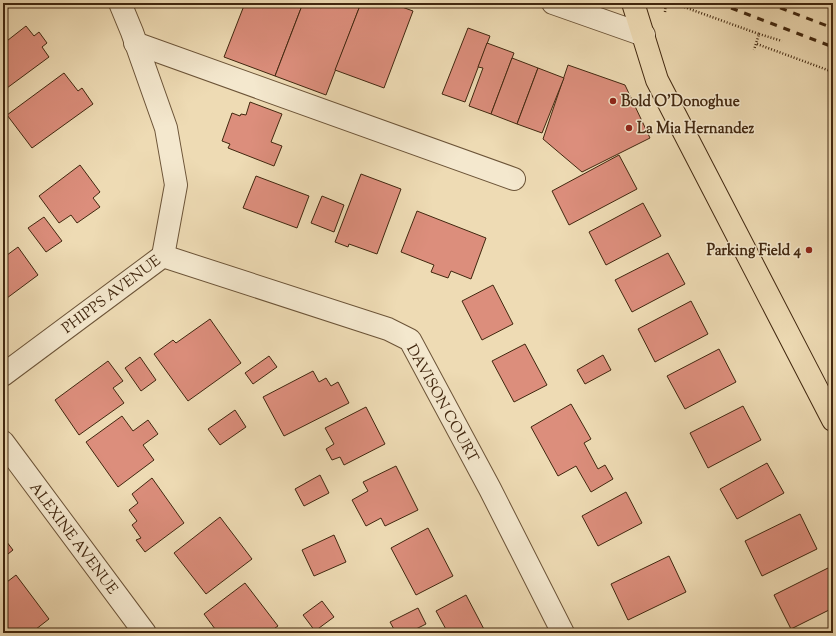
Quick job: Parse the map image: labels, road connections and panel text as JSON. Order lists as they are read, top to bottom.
{
  "streets": {
    "street": ["PHIPPS AVENUE", "DAVISON COURT", "ALEXINE AVENUE"]
  },
  "crossings": [
    ["PHIPPS AVENUE", "DAVISON COURT"]
  ],
  "places": ["Bold O'Donoghue", "La Mia Hernandez", "Parking Field 4"]
}
